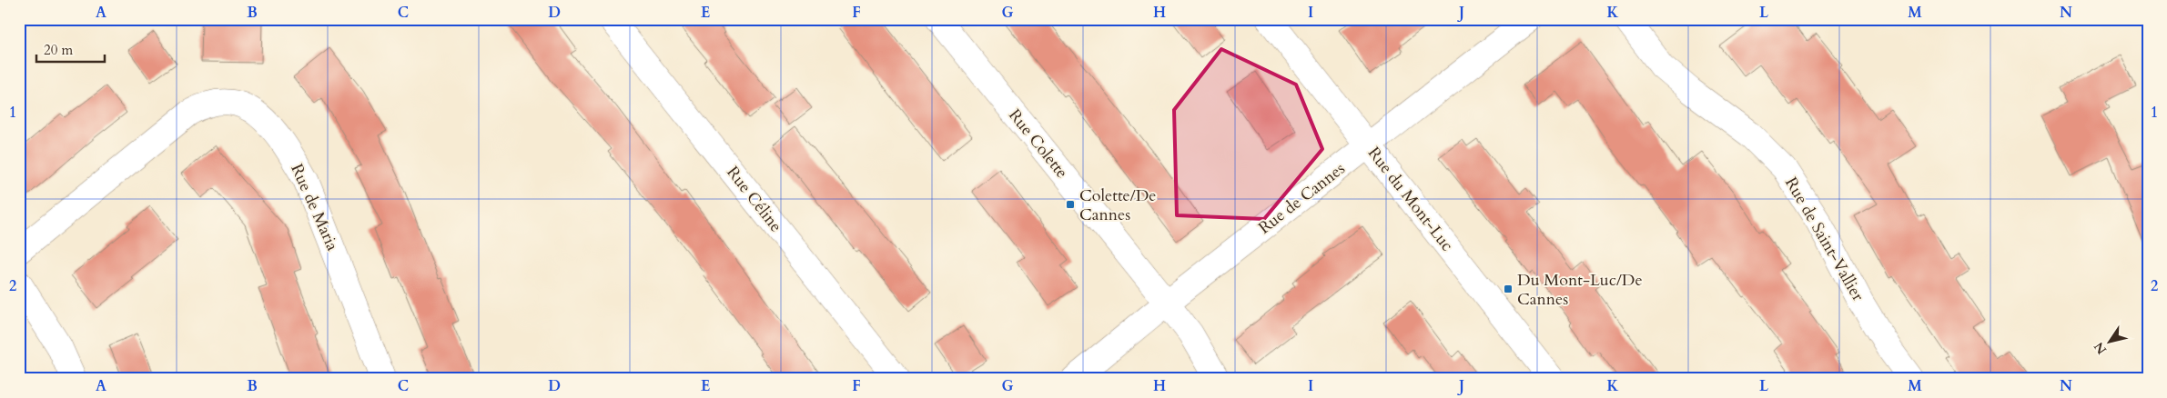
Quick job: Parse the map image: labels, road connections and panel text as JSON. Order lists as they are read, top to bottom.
{
  "streets": {
    "street": [
      "Rue Colette",
      "Rue de Cannes",
      "Rue Céline",
      "Rue du Mont-Luc",
      "Rue de Maria",
      "Rue de Saint-Vallier"
    ]
  },
  "crossings": [
    ["Rue Colette", "Rue de Cannes"],
    ["Rue de Cannes", "Rue du Mont-Luc"]
  ],
  "places": {
    "transit": ["Colette/De Cannes", "Du Mont-Luc/De Cannes"]
  },
  "scale_bar": "20 m",
  "north": "bottom left",
  "grid": {
    "columns": [
      "A",
      "B",
      "C",
      "D",
      "E",
      "F",
      "G",
      "H",
      "I",
      "J",
      "K",
      "L",
      "M",
      "N"
    ],
    "rows": ["1", "2"]
  }
}
